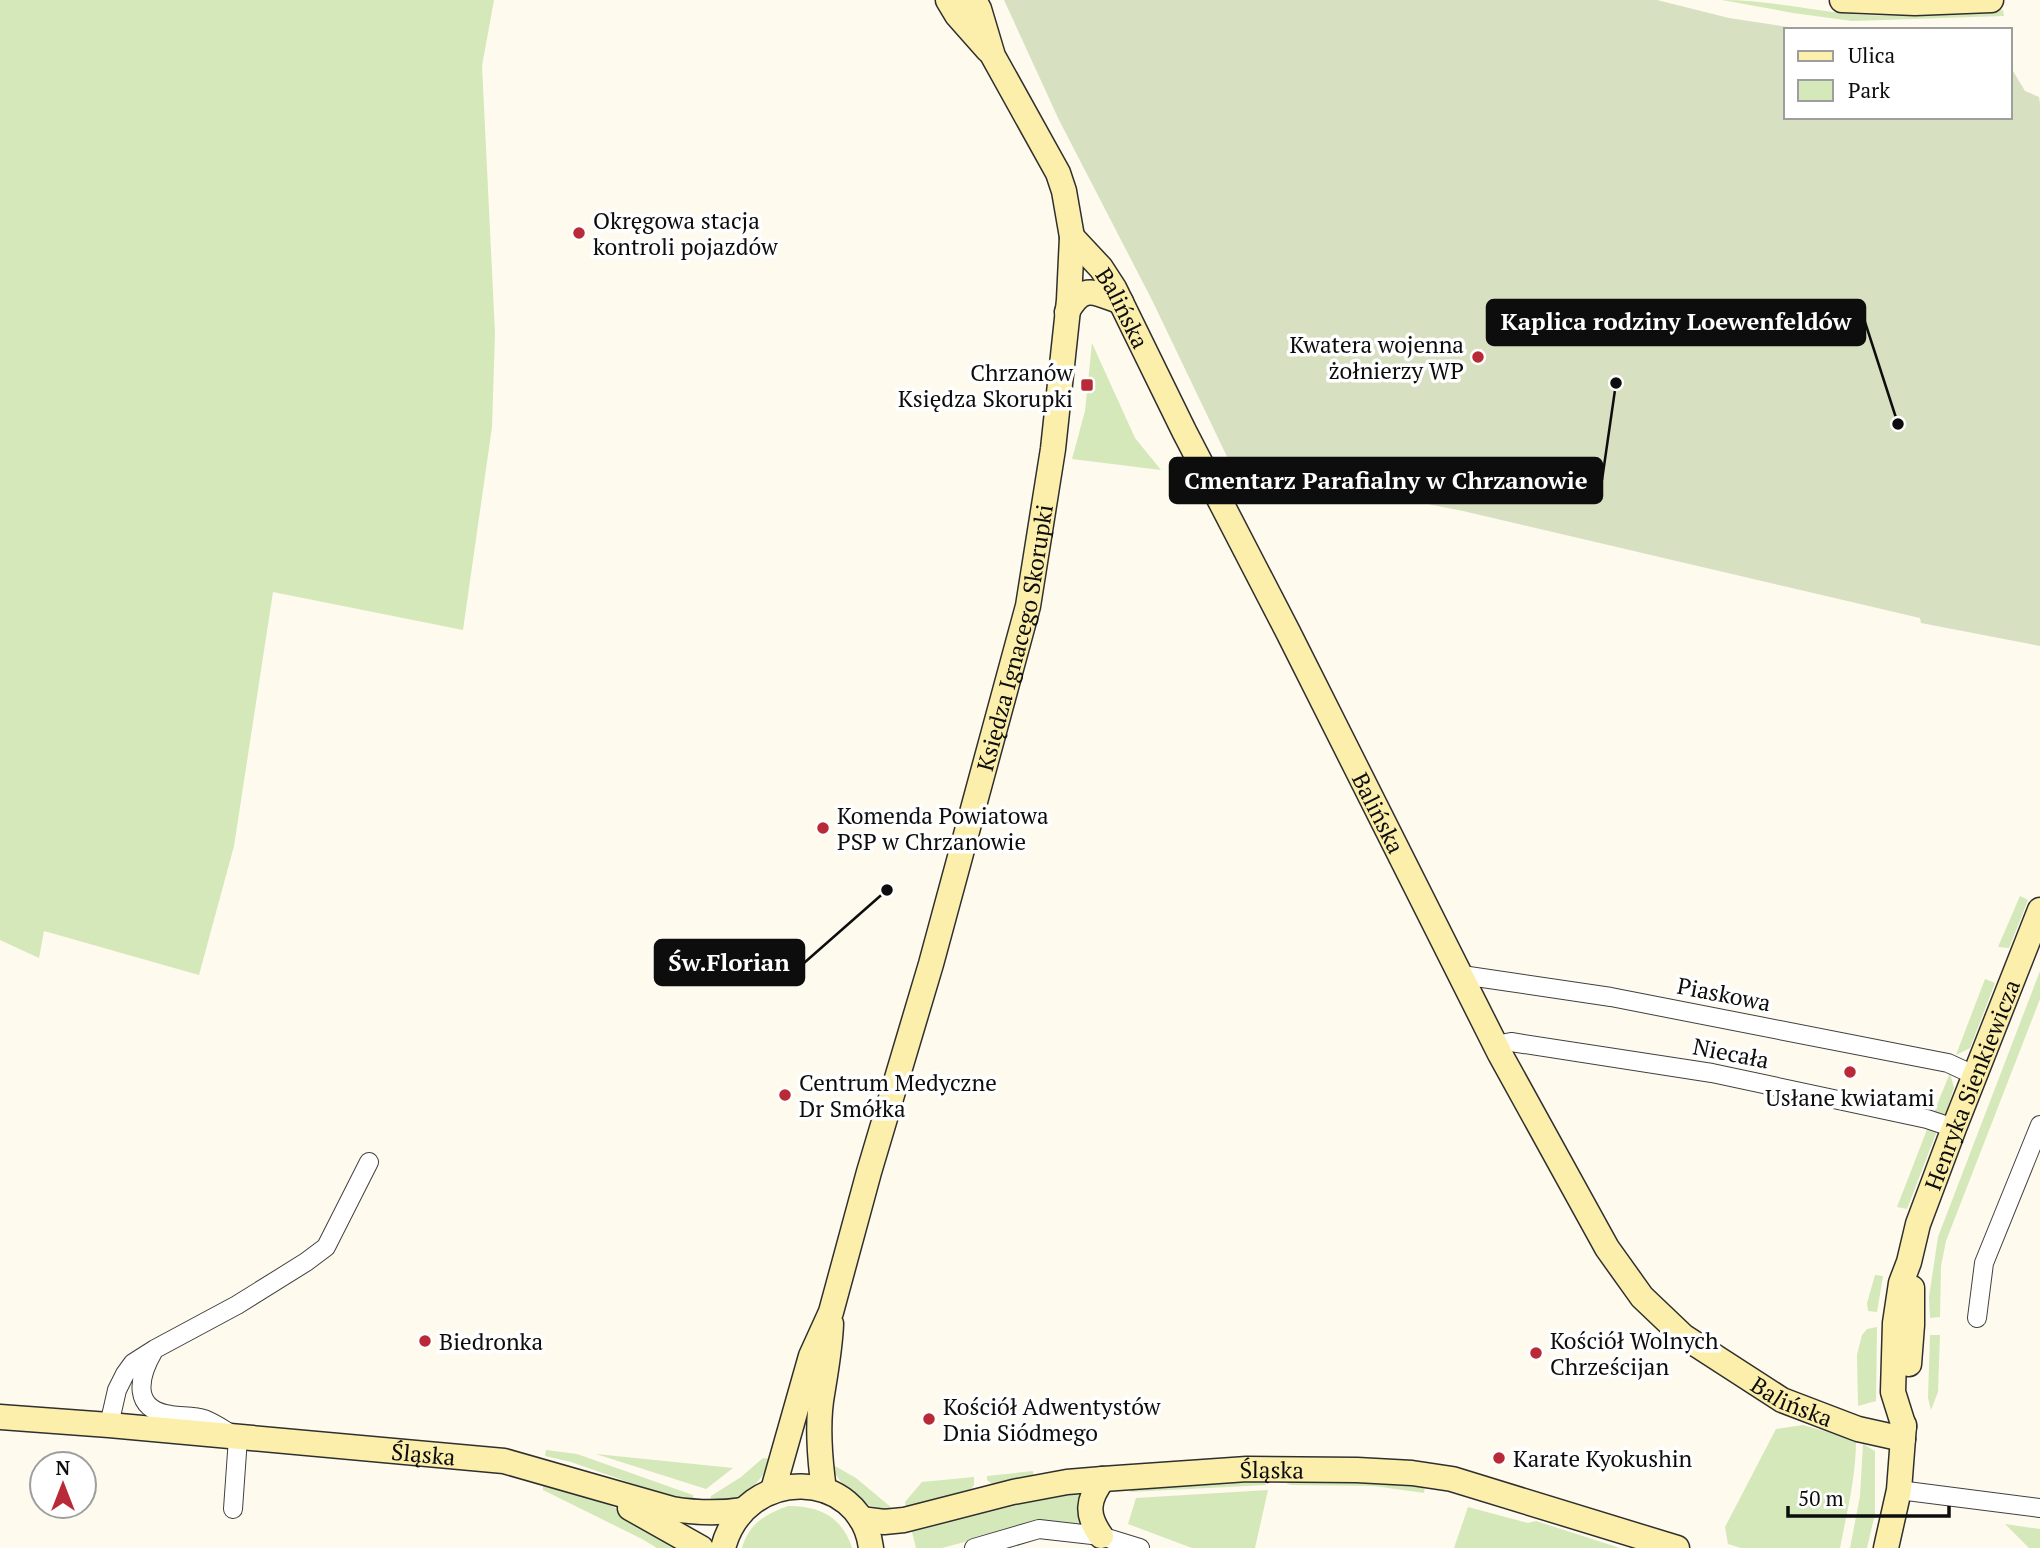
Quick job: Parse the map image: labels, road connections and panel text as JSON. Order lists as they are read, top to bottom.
{
  "streets": {
    "street": [
      "Balińska",
      "Księdza Ignacego Skorupki",
      "Piaskowa",
      "Niecała",
      "Henryka Sienkiewicza",
      "Śląska"
    ]
  },
  "crossings": [
    ["Balińska", "Księdza Ignacego Skorupki"],
    ["Balińska", "Piaskowa"],
    ["Balińska", "Niecała"],
    ["Balińska", "Henryka Sienkiewicza"],
    ["Piaskowa", "Henryka Sienkiewicza"],
    ["Niecała", "Henryka Sienkiewicza"]
  ],
  "places": {
    "other": [
      "Okręgowa stacja kontroli pojazdów",
      "Kwatera wojenna żołnierzy WP",
      "Cmentarz Parafialny w Chrzanowie",
      "Kaplica rodziny Loewenfeldów",
      "Komenda Powiatowa PSP w Chrzanowie",
      "Św.Florian",
      "Usłane kwiatami",
      "Centrum Medyczne Dr Smółka",
      "Biedronka",
      "Kościół Wolnych Chrześcijan",
      "Kościół Adwentystów Dnia Siódmego",
      "Karate Kyokushin"
    ],
    "transit": ["Chrzanów Księdza Skorupki"]
  },
  "legend": ["Ulica", "Park"],
  "scale_bar": "50 m",
  "north": "top"
}
